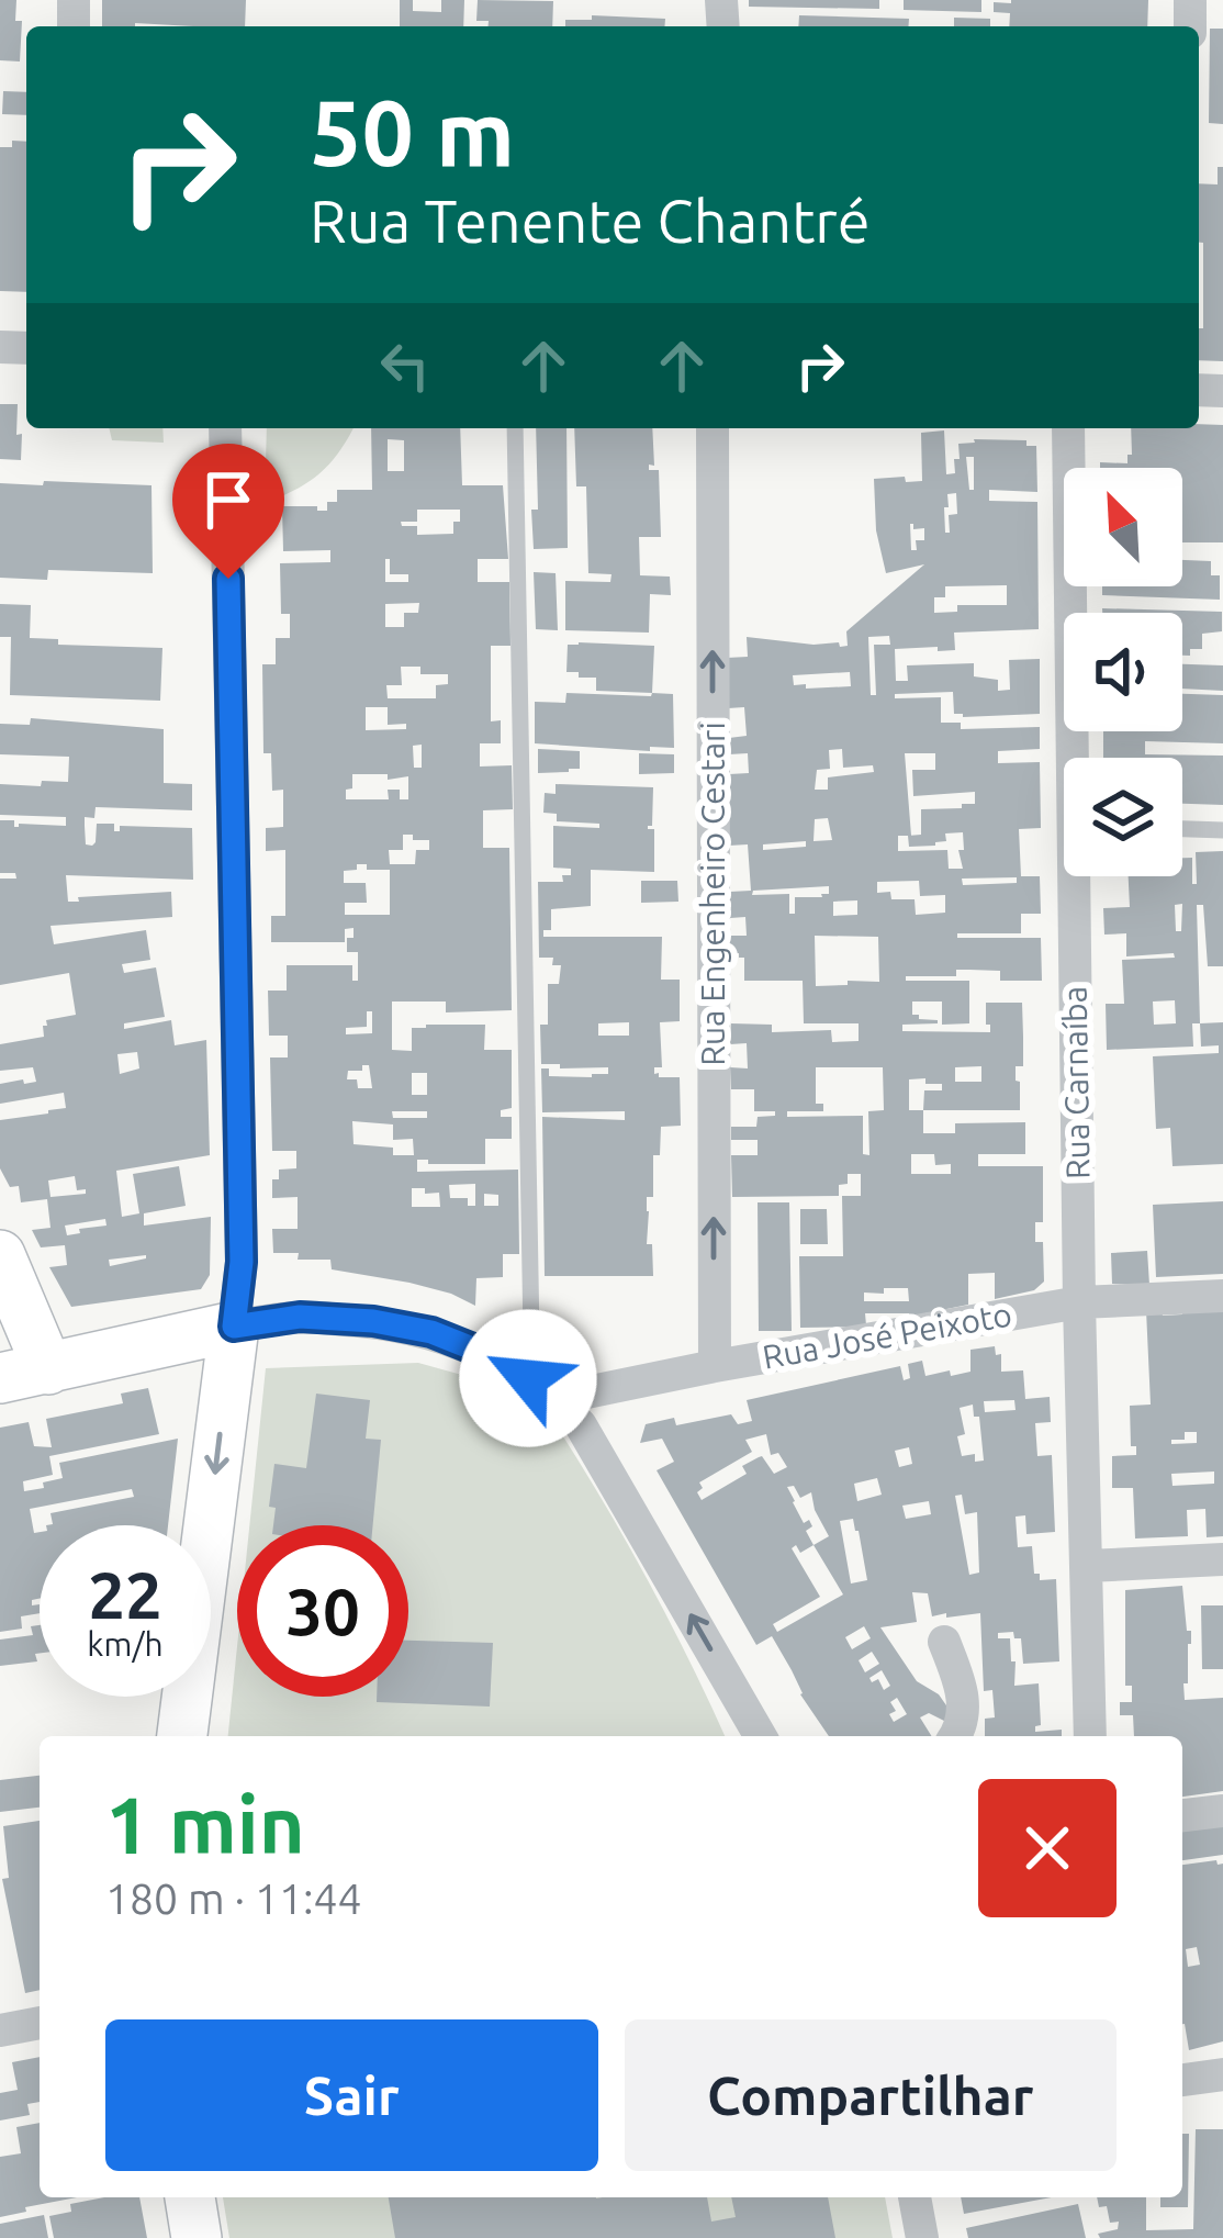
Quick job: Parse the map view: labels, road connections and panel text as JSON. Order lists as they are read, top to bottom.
{
  "streets": {
    "street": ["Rua Engenheiro Cestari", "Rua Carnaíba", "Rua José Peixoto"]
  },
  "crossings": [
    ["Rua Engenheiro Cestari", "Rua José Peixoto"],
    ["Rua Carnaíba", "Rua José Peixoto"]
  ],
  "one_way": ["Rua Engenheiro Cestari"],
  "north": "top left",
  "page": {
    "turn": ["50 m", "Rua Tenente Chantré"],
    "speed": "22 km/h",
    "limit": "30",
    "heading": ["1 min", "180 m · 11:44"],
    "buttons": ["Sair", "Compartilhar"]
  }
}
